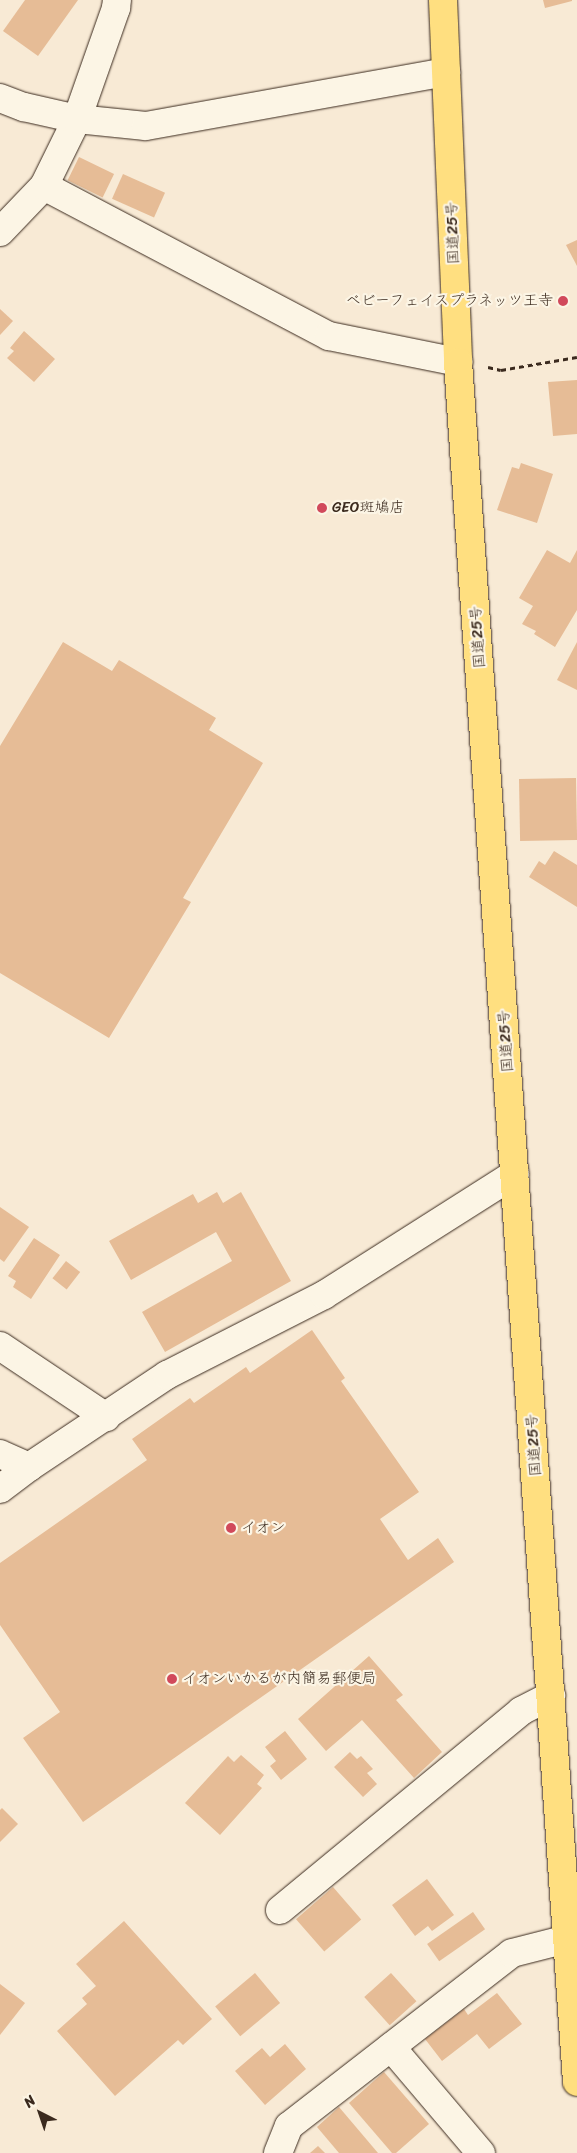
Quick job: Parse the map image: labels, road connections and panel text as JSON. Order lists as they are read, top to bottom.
{
  "streets": {
    "highway": ["国道25号"]
  },
  "places": [
    "ベビーフェイスプラネッツ王寺",
    "GEO斑鳩店",
    "イオン",
    "イオンいかるが内簡易郵便局"
  ],
  "north": "top left"
}
